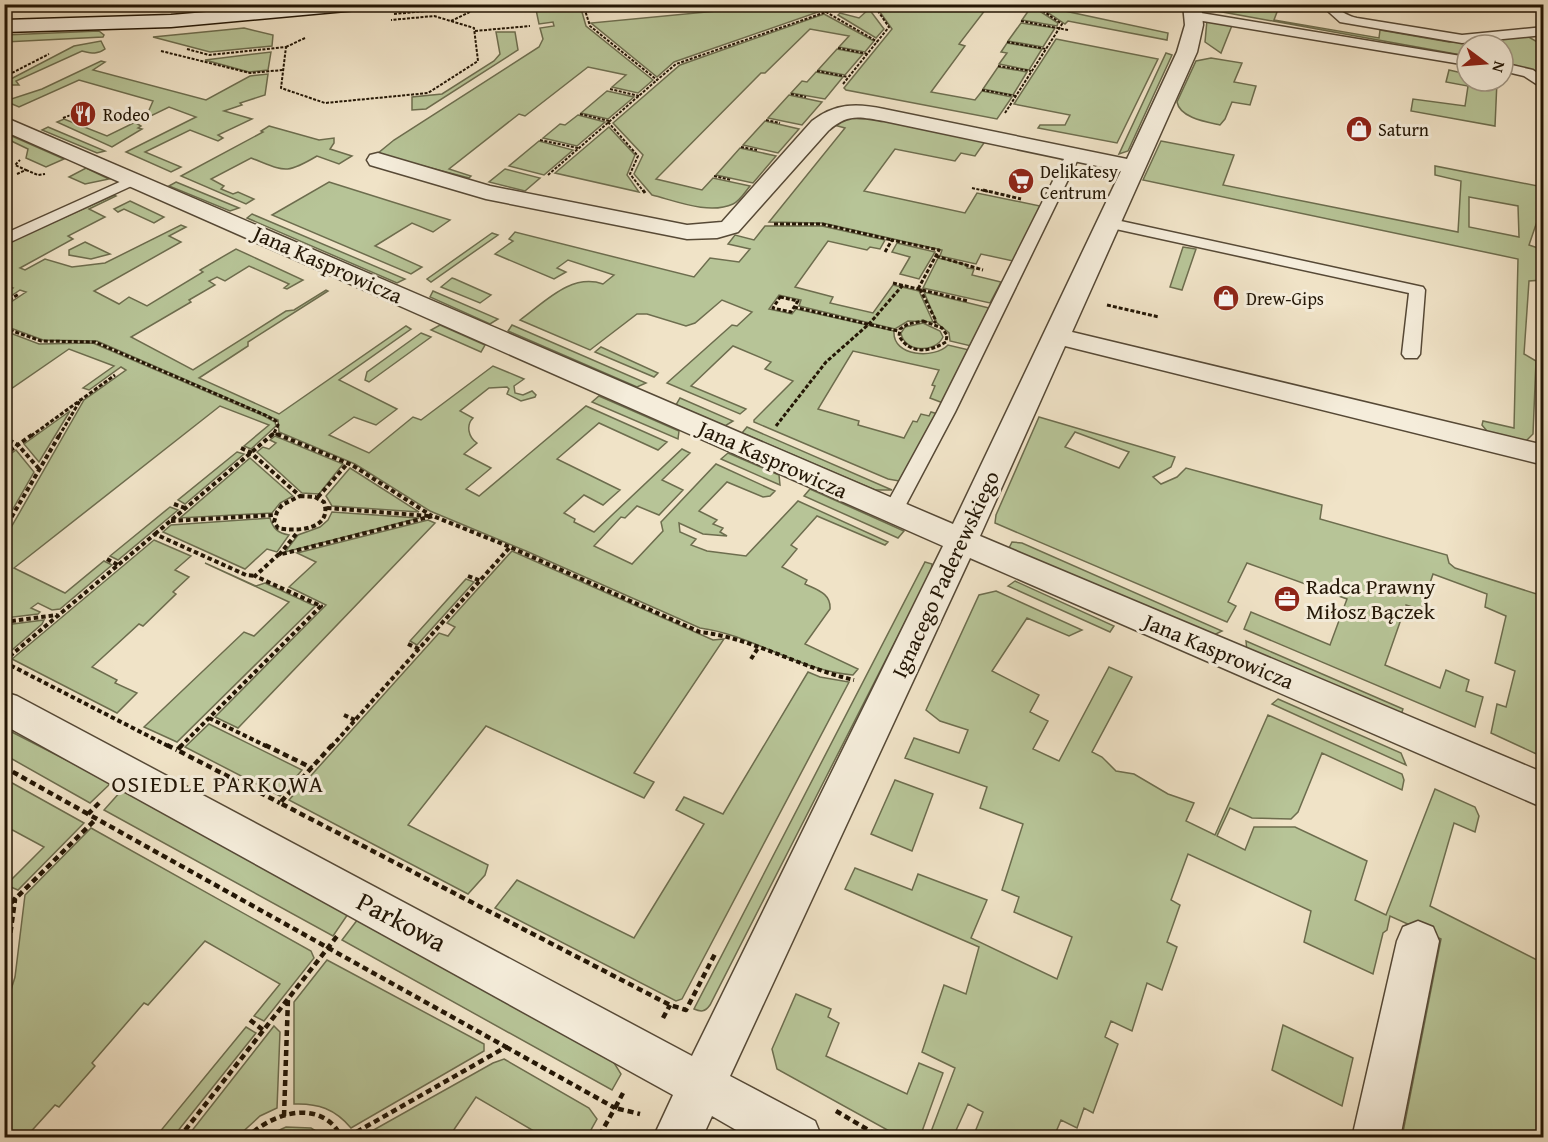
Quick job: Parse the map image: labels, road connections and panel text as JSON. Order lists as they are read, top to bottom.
{
  "streets": {
    "street": ["Jana Kasprowicza", "Ignacego Paderewskiego", "Parkowa"]
  },
  "crossings": [
    ["Jana Kasprowicza", "Ignacego Paderewskiego"],
    ["Ignacego Paderewskiego", "Parkowa"]
  ],
  "districts": ["OSIEDLE PARKOWA"],
  "places": {
    "restaurant": ["Rodeo"],
    "shop": ["Saturn", "Drew-Gips"],
    "supermarket": ["Delikatesy Centrum"],
    "office": ["Radca Prawny Miłosz Bączek"]
  },
  "north": "right"
}
